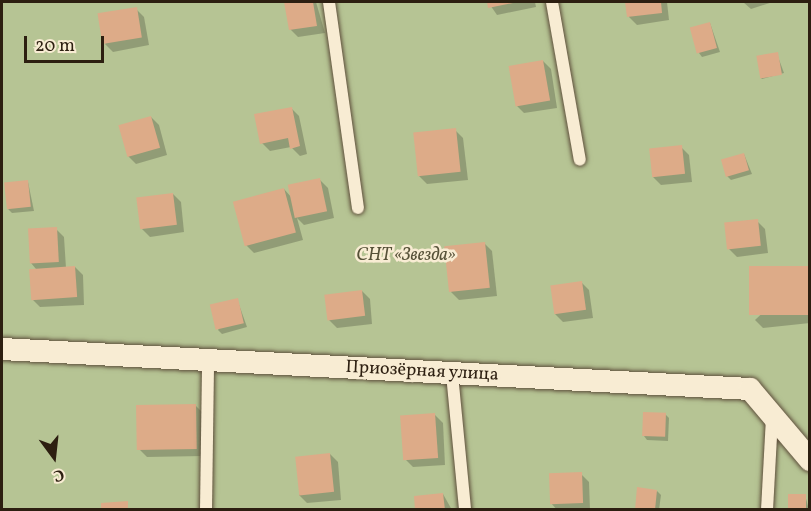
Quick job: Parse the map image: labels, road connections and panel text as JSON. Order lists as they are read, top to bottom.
{
  "streets": {
    "street": ["Приозёрная улица"]
  },
  "parks": ["СНТ «Звезда»"],
  "scale_bar": "20 m",
  "north": "bottom"
}
